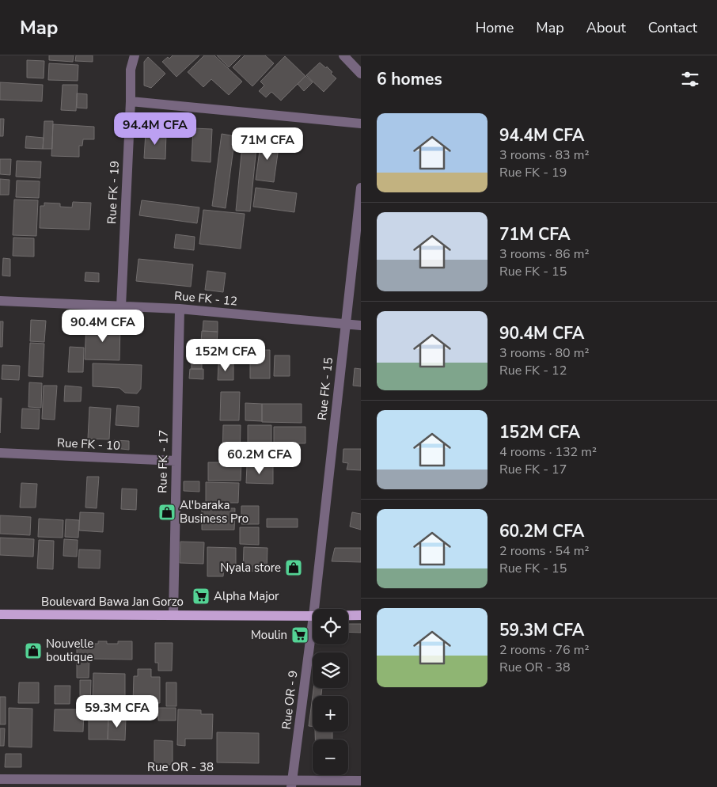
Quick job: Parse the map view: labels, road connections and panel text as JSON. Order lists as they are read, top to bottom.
{
  "streets": {
    "main road": ["Boulevard Bawa Jan Gorzo"],
    "street": [
      "Rue FK - 19",
      "Rue FK - 12",
      "Rue FK - 15",
      "Rue FK - 10",
      "Rue FK - 17",
      "Rue OR - 9",
      "Rue OR - 38"
    ]
  },
  "crossings": [
    ["Rue FK - 19", "Rue FK - 12"],
    ["Rue FK - 12", "Rue FK - 15"],
    ["Rue FK - 12", "Rue FK - 17"],
    ["Rue FK - 10", "Rue FK - 17"],
    ["Rue FK - 17", "Boulevard Bawa Jan Gorzo"],
    ["Rue OR - 9", "Rue OR - 38"]
  ],
  "places": {
    "shop": ["Al'baraka Business Pro", "Nyala store", "Nouvelle boutique"],
    "supermarket": ["Alpha Major", "Moulin"]
  },
  "page": {
    "header": "Map",
    "nav": [
      "Home",
      "Map",
      "About",
      "Contact"
    ],
    "heading": "6 homes",
    "list": [
      {
        "name": "94.4M CFA",
        "note": "3 rooms · 83 m² · Rue FK - 19"
      },
      {
        "name": "71M CFA",
        "note": "3 rooms · 86 m² · Rue FK - 15"
      },
      {
        "name": "90.4M CFA",
        "note": "3 rooms · 80 m² · Rue FK - 12"
      },
      {
        "name": "152M CFA",
        "note": "4 rooms · 132 m² · Rue FK - 17"
      },
      {
        "name": "60.2M CFA",
        "note": "2 rooms · 54 m² · Rue FK - 15"
      },
      {
        "name": "59.3M CFA",
        "note": "2 rooms · 76 m² · Rue OR - 38"
      }
    ],
    "price": [
      "94.4M CFA",
      "71M CFA",
      "90.4M CFA",
      "152M CFA",
      "60.2M CFA",
      "59.3M CFA"
    ],
    "map_buttons": ["+", "−"]
  }
}
